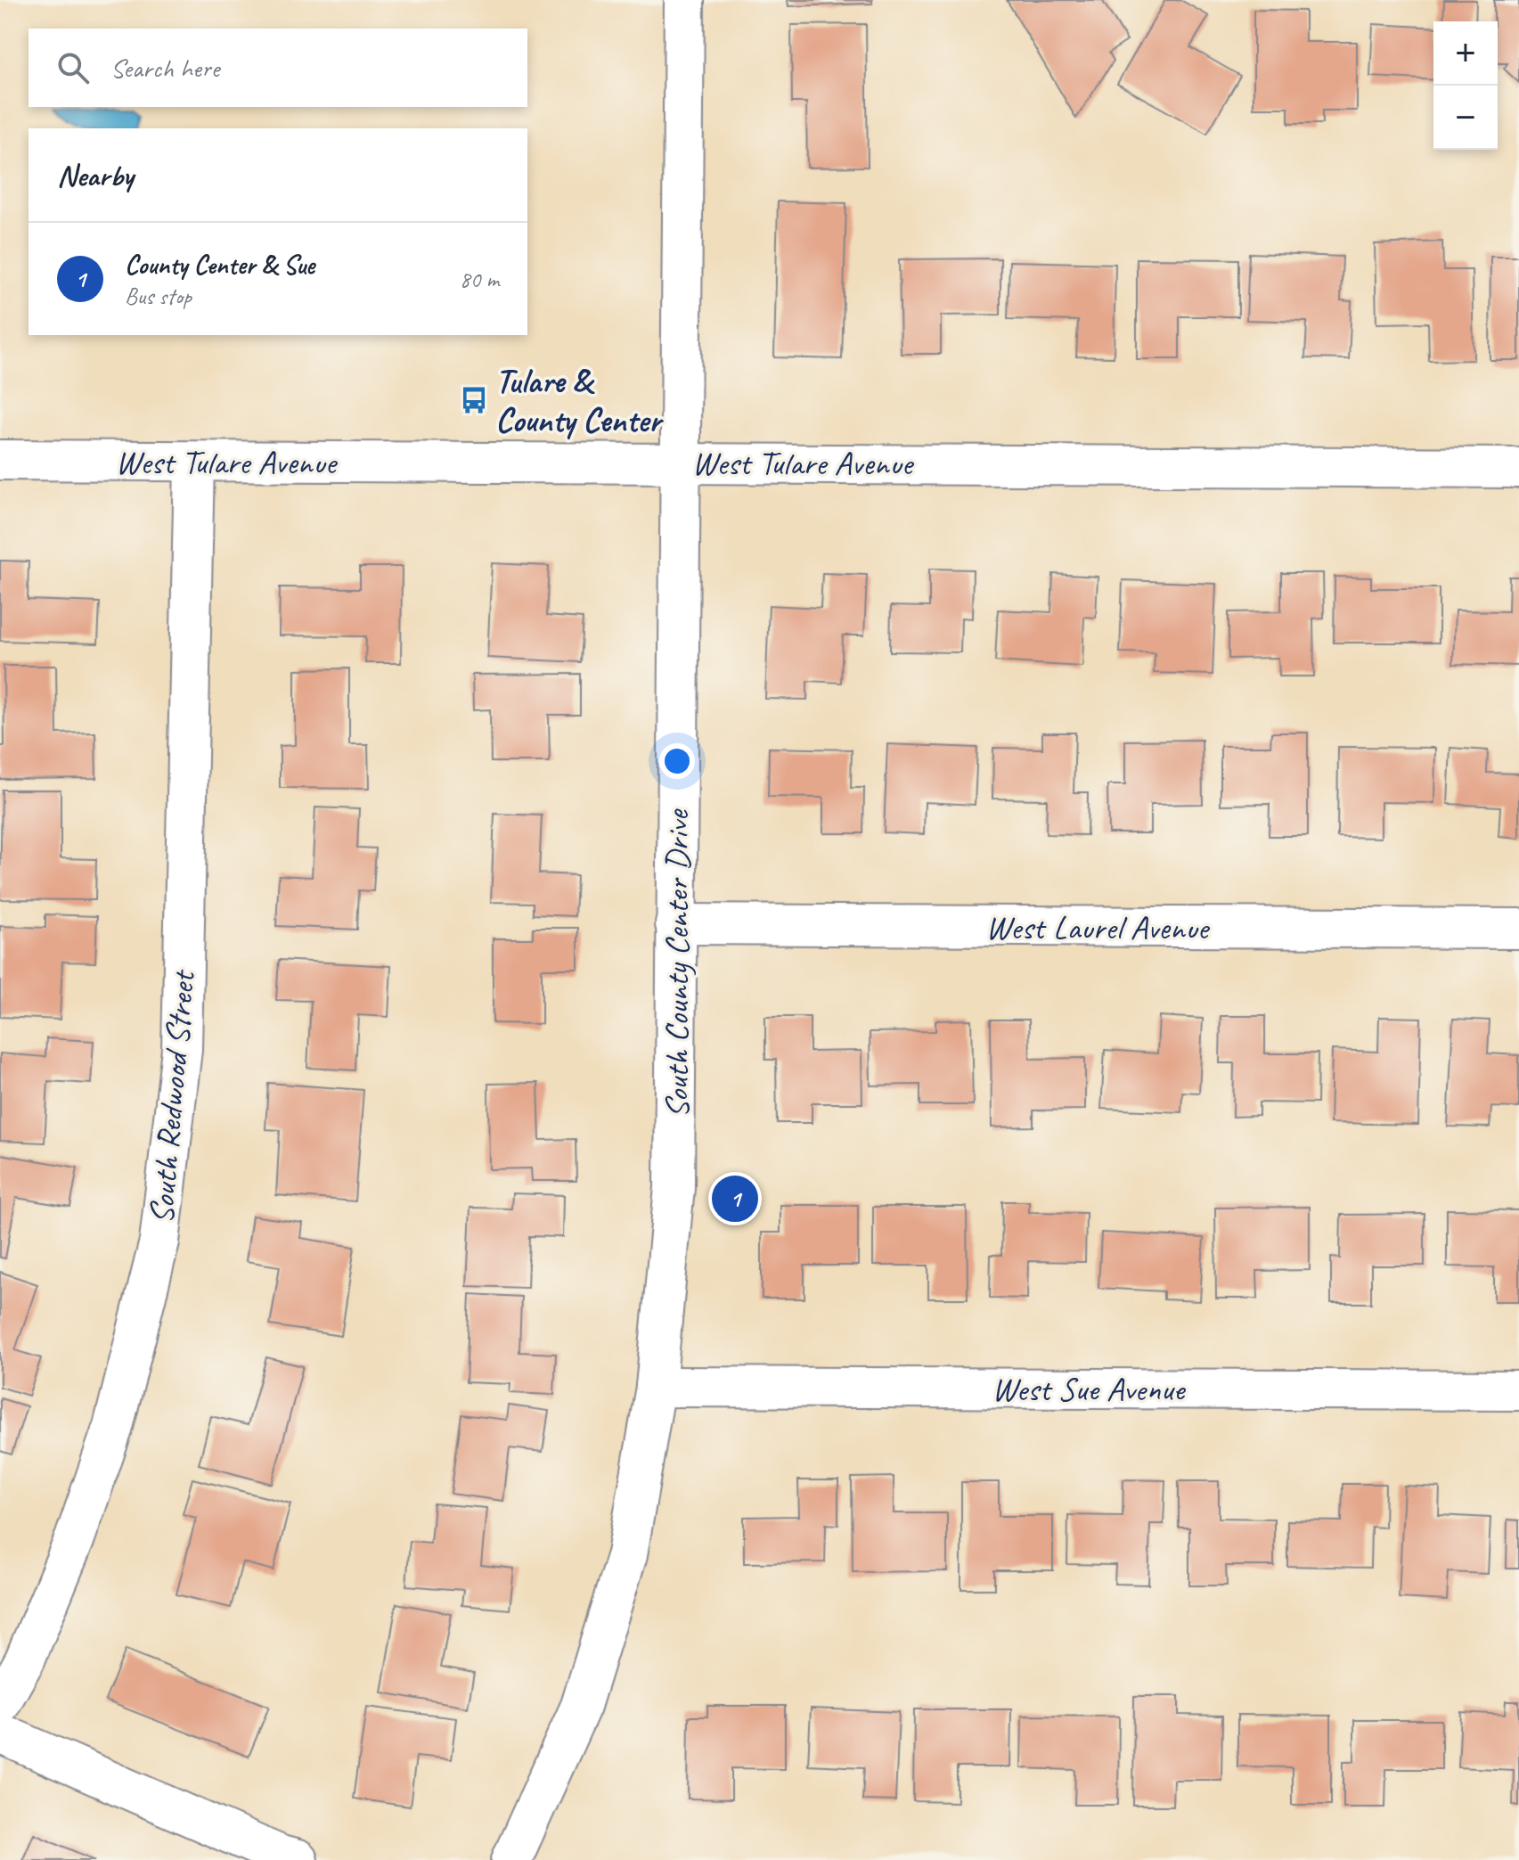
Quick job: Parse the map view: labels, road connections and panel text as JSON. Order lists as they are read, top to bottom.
{
  "streets": {
    "street": [
      "West Tulare Avenue",
      "West Laurel Avenue",
      "South County Center Drive",
      "South Redwood Street",
      "West Sue Avenue"
    ]
  },
  "crossings": [
    ["West Tulare Avenue", "South County Center Drive"],
    ["West Tulare Avenue", "South Redwood Street"],
    ["West Laurel Avenue", "South County Center Drive"],
    ["South County Center Drive", "West Sue Avenue"]
  ],
  "places": {
    "bus stop": ["Tulare & County Center"]
  },
  "page": {
    "map_buttons": ["+", "−"],
    "search": "Search here",
    "heading": "Nearby",
    "list": [
      {
        "mark": "1",
        "name": "County Center & Sue",
        "note": "Bus stop",
        "value": "80 m"
      }
    ],
    "pins": "1"
  }
}
